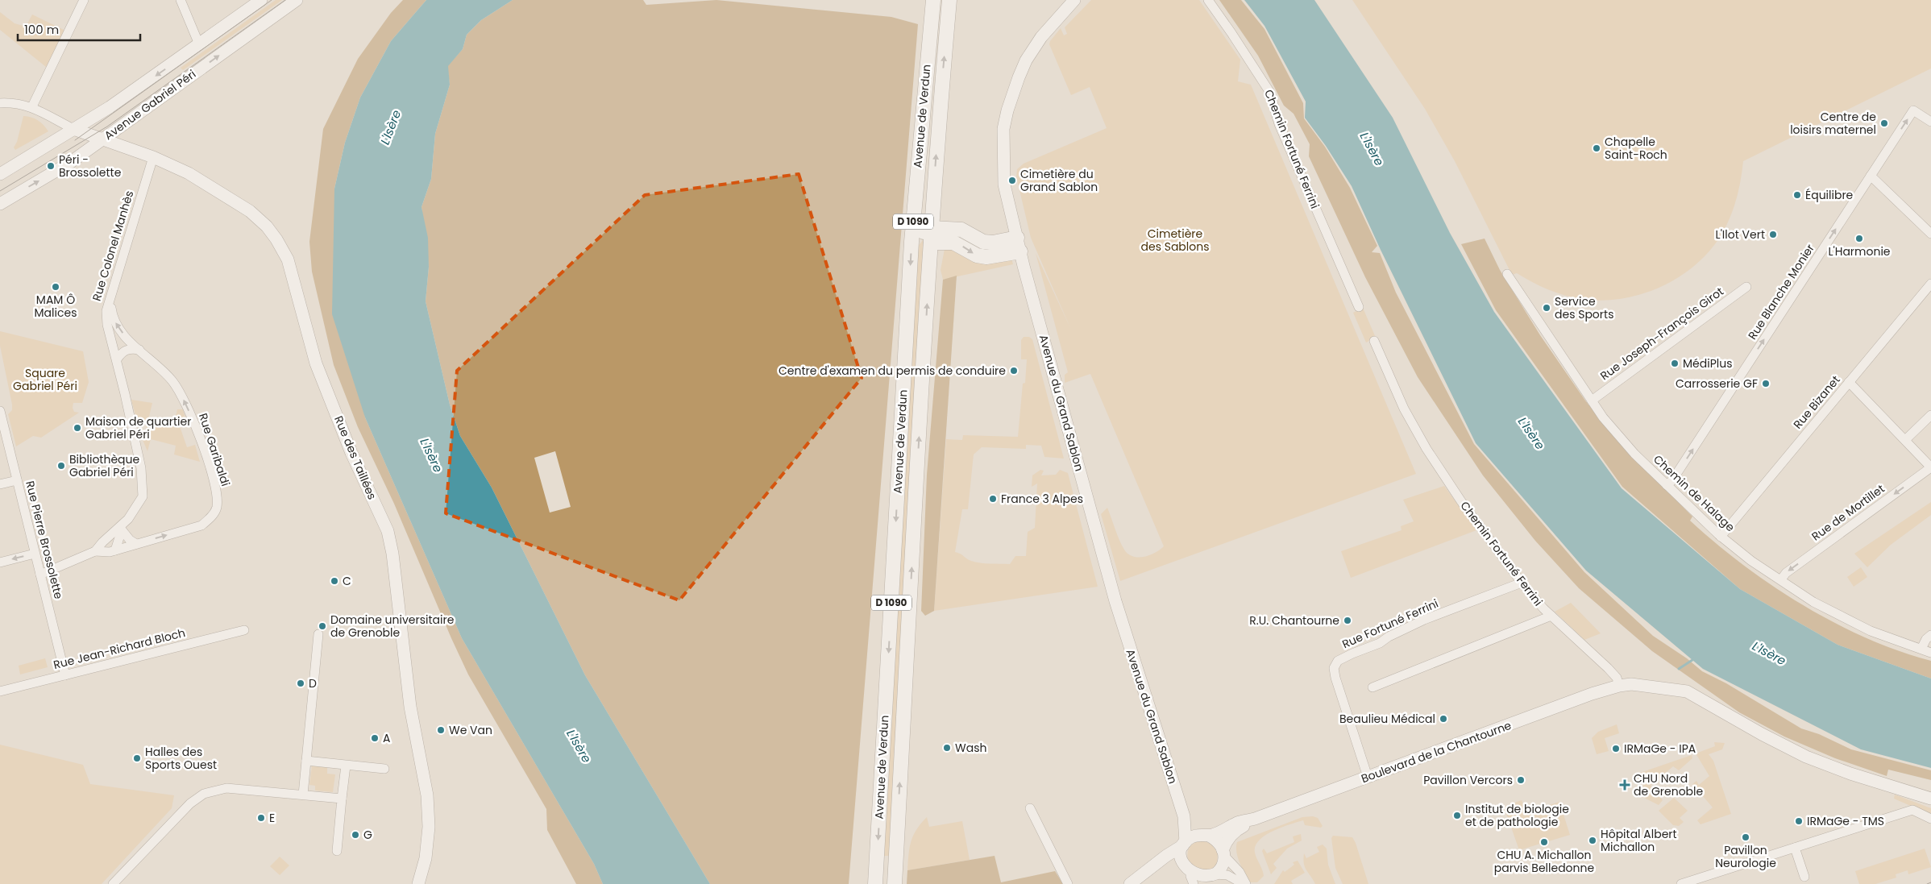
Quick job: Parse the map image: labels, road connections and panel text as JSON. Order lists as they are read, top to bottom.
{
  "streets": {
    "main road": ["Avenue de Verdun", "D 1090"],
    "street": [
      "Avenue Gabriel Péri",
      "Chemin Fortuné Ferrini",
      "Rue Colonel Manhès",
      "Rue Blanche Monier",
      "Rue Joseph-François Girot",
      "Rue Bizanet",
      "Avenue du Grand Sablon",
      "Rue Garibaldi",
      "Rue des Taillées",
      "Chemin de Halage",
      "Rue de Mortillet",
      "Rue Pierre Brossolette",
      "Rue Fortuné Ferrini",
      "Rue Jean-Richard Bloch",
      "Boulevard de la Chantourne"
    ]
  },
  "crossings": [
    ["Avenue Gabriel Péri", "Rue des Taillées"],
    ["Chemin Fortuné Ferrini", "Rue Fortuné Ferrini"],
    ["Chemin Fortuné Ferrini", "Boulevard de la Chantourne"],
    ["Rue Colonel Manhès", "Rue Garibaldi"],
    ["Rue Colonel Manhès", "Rue des Taillées"],
    ["Rue Colonel Manhès", "Rue Pierre Brossolette"],
    ["Rue Blanche Monier", "Chemin de Halage"],
    ["Rue Joseph-François Girot", "Chemin de Halage"],
    ["Rue Bizanet", "Chemin de Halage"],
    ["Avenue du Grand Sablon", "Boulevard de la Chantourne"],
    ["Chemin de Halage", "Rue de Mortillet"],
    ["Rue Pierre Brossolette", "Rue Jean-Richard Bloch"],
    ["Rue Fortuné Ferrini", "Boulevard de la Chantourne"]
  ],
  "one_way": ["Rue Blanche Monier", "Rue de Mortillet"],
  "water": ["L'Isère"],
  "parks": ["Cimetière des Sablons", "Square Gabriel Péri"],
  "places": {
    "other": [
      "Centre de loisirs maternel",
      "Chapelle Saint-Roch",
      "Péri - Brossolette",
      "Cimetière du Grand Sablon",
      "Équilibre",
      "L'Ilot Vert",
      "L'Harmonie",
      "MAM Ô Malices",
      "Service des Sports",
      "MédiPlus",
      "Centre d'examen du permis de conduire",
      "Carrosserie GF",
      "Maison de quartier Gabriel Péri",
      "Bibliothèque Gabriel Péri",
      "France 3 Alpes",
      "C",
      "R.U. Chantourne",
      "Domaine universitaire de Grenoble",
      "D",
      "Beaulieu Médical",
      "We Van",
      "A",
      "Wash",
      "IRMaGe - IPA",
      "Halles des Sports Ouest",
      "Pavillon Vercors",
      "Institut de biologie et de pathologie",
      "E",
      "IRMaGe - TMS",
      "G",
      "Pavillon Neurologie",
      "Hôpital Albert Michallon",
      "CHU A. Michallon parvis Belledonne"
    ],
    "health": ["CHU Nord de Grenoble"]
  },
  "scale_bar": "100 m"
}
